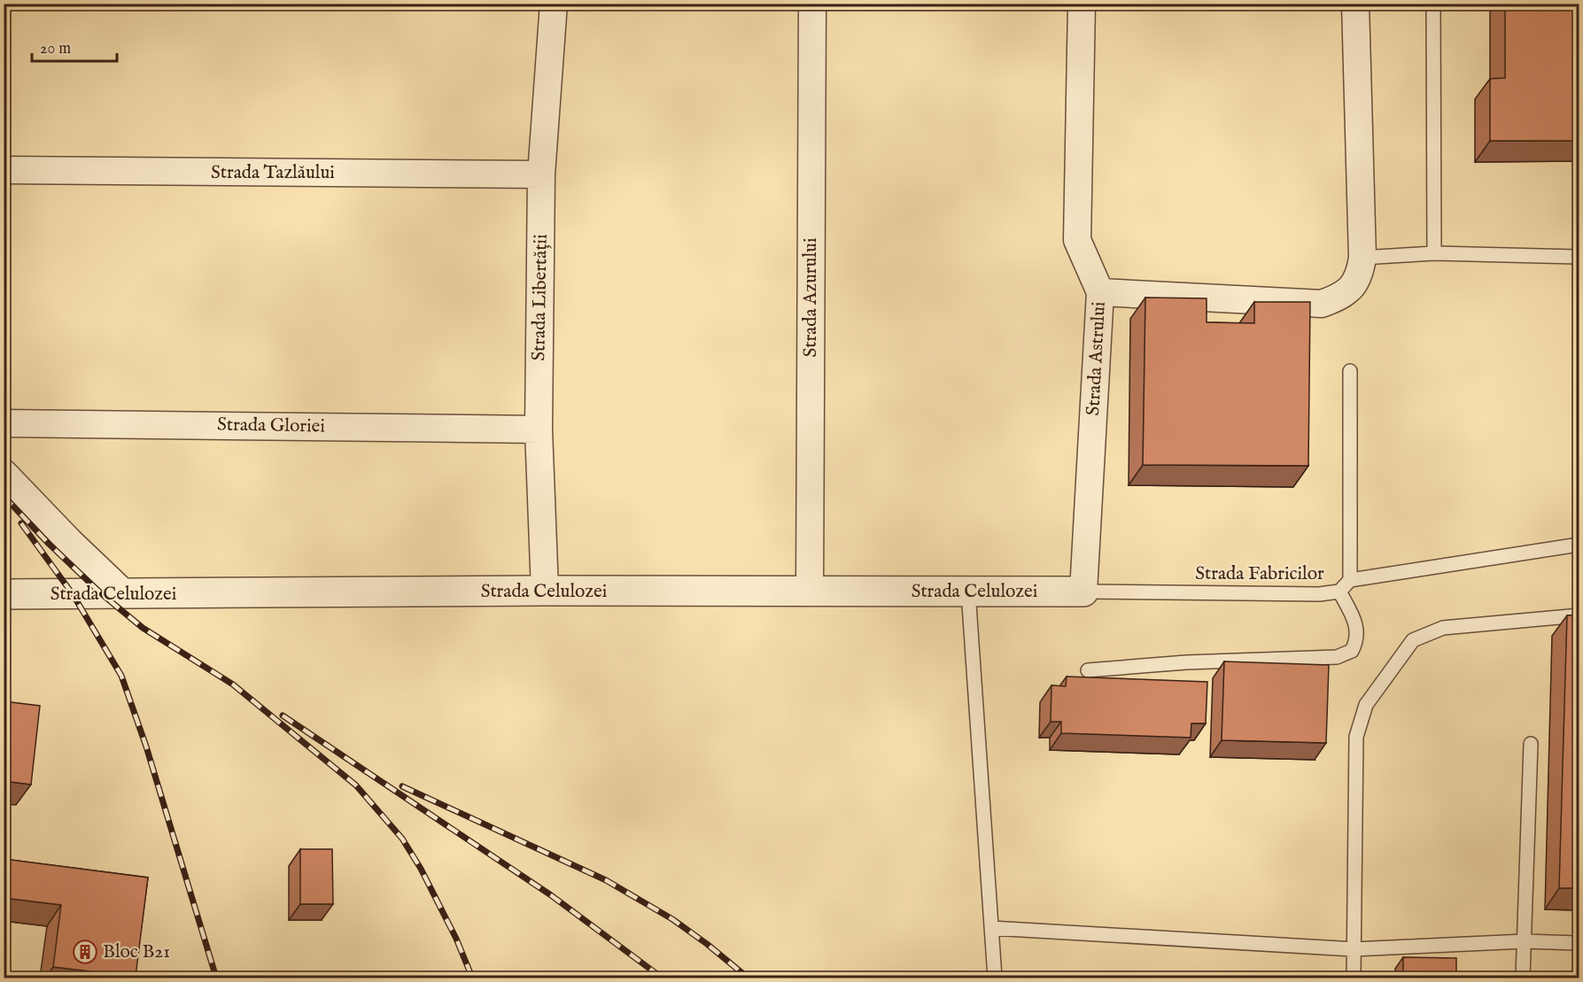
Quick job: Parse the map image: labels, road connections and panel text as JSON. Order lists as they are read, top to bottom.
{
  "streets": {
    "street": [
      "Strada Tazlăului",
      "Strada Libertății",
      "Strada Azurului",
      "Strada Astrului",
      "Strada Gloriei",
      "Strada Celulozei"
    ],
    "lane": ["Strada Fabricilor"]
  },
  "crossings": [
    ["Strada Tazlăului", "Strada Libertății"],
    ["Strada Libertății", "Strada Gloriei"],
    ["Strada Libertății", "Strada Celulozei"],
    ["Strada Azurului", "Strada Celulozei"],
    ["Strada Astrului", "Strada Fabricilor"],
    ["Strada Astrului", "Strada Celulozei"],
    ["Strada Fabricilor", "Strada Celulozei"]
  ],
  "places": {
    "building": ["Bloc B21"]
  },
  "scale_bar": "20 m"
}
